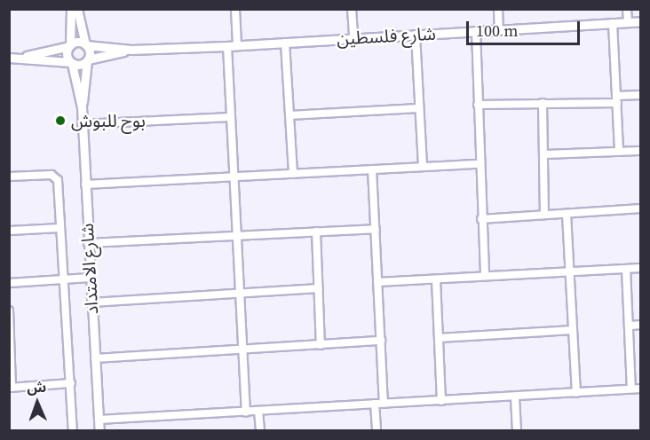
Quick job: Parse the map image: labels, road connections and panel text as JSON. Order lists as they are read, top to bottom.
{
  "streets": {
    "street": ["شارع فلسطين", "شارع الامتداد"]
  },
  "crossings": [
    ["شارع فلسطين", "شارع الامتداد"]
  ],
  "places": ["بوح للبوش"],
  "scale_bar": "100 m",
  "north": "top"
}
